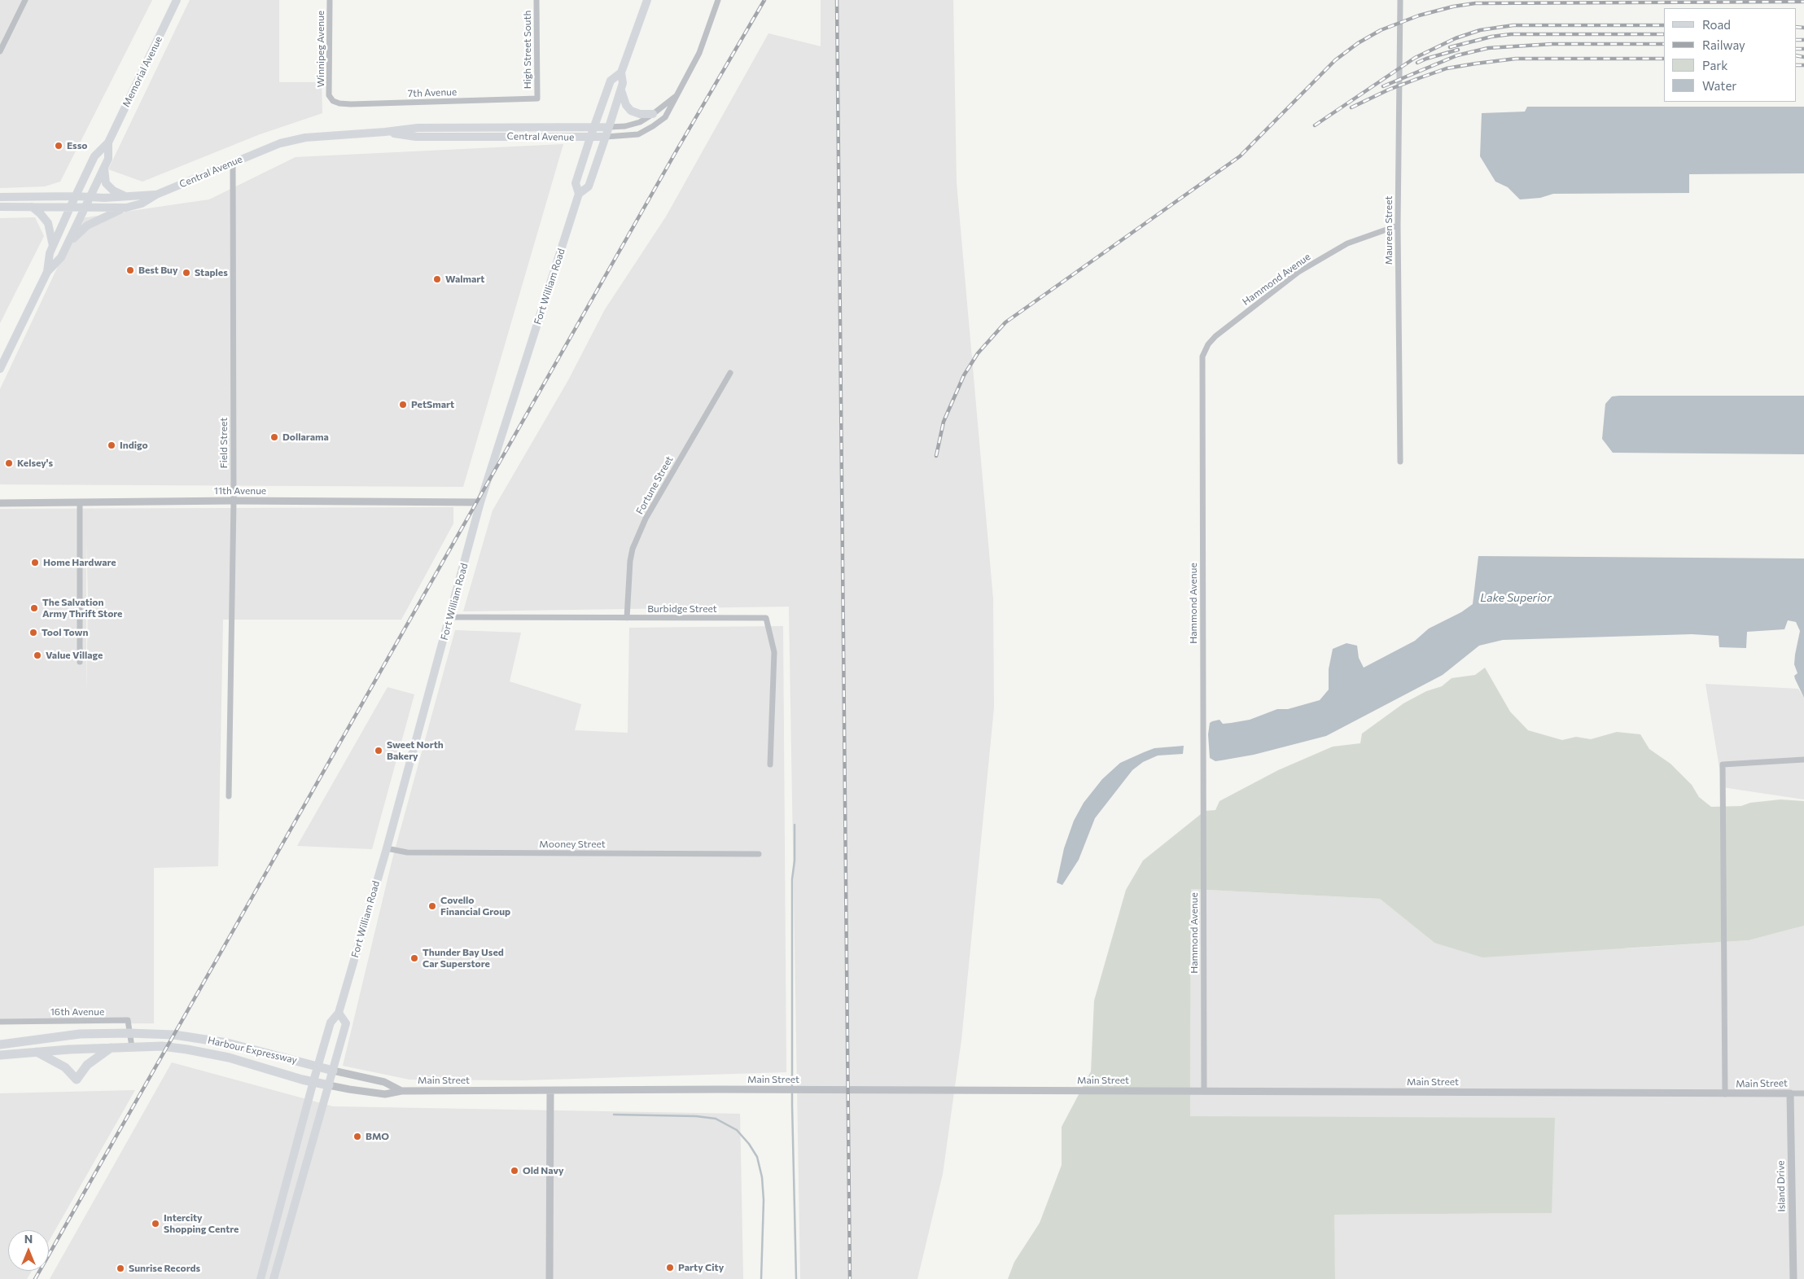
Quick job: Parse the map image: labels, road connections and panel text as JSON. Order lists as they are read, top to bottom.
{
  "streets": {
    "main road": [
      "Memorial Avenue",
      "Central Avenue",
      "Fort William Road",
      "Harbour Expressway"
    ],
    "street": [
      "Winnipeg Avenue",
      "High Street South",
      "7th Avenue",
      "Maureen Street",
      "Hammond Avenue",
      "Field Street",
      "Fortune Street",
      "11th Avenue",
      "Burbidge Street",
      "Mooney Street",
      "16th Avenue",
      "Main Street",
      "Island Drive"
    ]
  },
  "crossings": [
    ["Winnipeg Avenue", "7th Avenue"],
    ["High Street South", "7th Avenue"],
    ["Memorial Avenue", "Central Avenue"],
    ["Central Avenue", "Fort William Road"],
    ["Central Avenue", "Field Street"],
    ["Maureen Street", "Hammond Avenue"],
    ["Hammond Avenue", "Main Street"],
    ["Fort William Road", "11th Avenue"],
    ["Fort William Road", "Burbidge Street"],
    ["Fort William Road", "Mooney Street"],
    ["Fort William Road", "Harbour Expressway"],
    ["Field Street", "11th Avenue"],
    ["Fortune Street", "Burbidge Street"],
    ["16th Avenue", "Harbour Expressway"],
    ["Harbour Expressway", "Main Street"],
    ["Main Street", "Island Drive"]
  ],
  "water": ["Lake Superior"],
  "places": [
    "Esso",
    "Best Buy",
    "Staples",
    "Walmart",
    "PetSmart",
    "Dollarama",
    "Indigo",
    "Kelsey's",
    "Home Hardware",
    "The Salvation Army Thrift Store",
    "Tool Town",
    "Value Village",
    "Sweet North Bakery",
    "Covello Financial Group",
    "Thunder Bay Used Car Superstore",
    "BMO",
    "Old Navy",
    "Intercity Shopping Centre",
    "Party City",
    "Sunrise Records"
  ],
  "legend": [
    "Road",
    "Railway",
    "Park",
    "Water"
  ],
  "north": "top"
}
